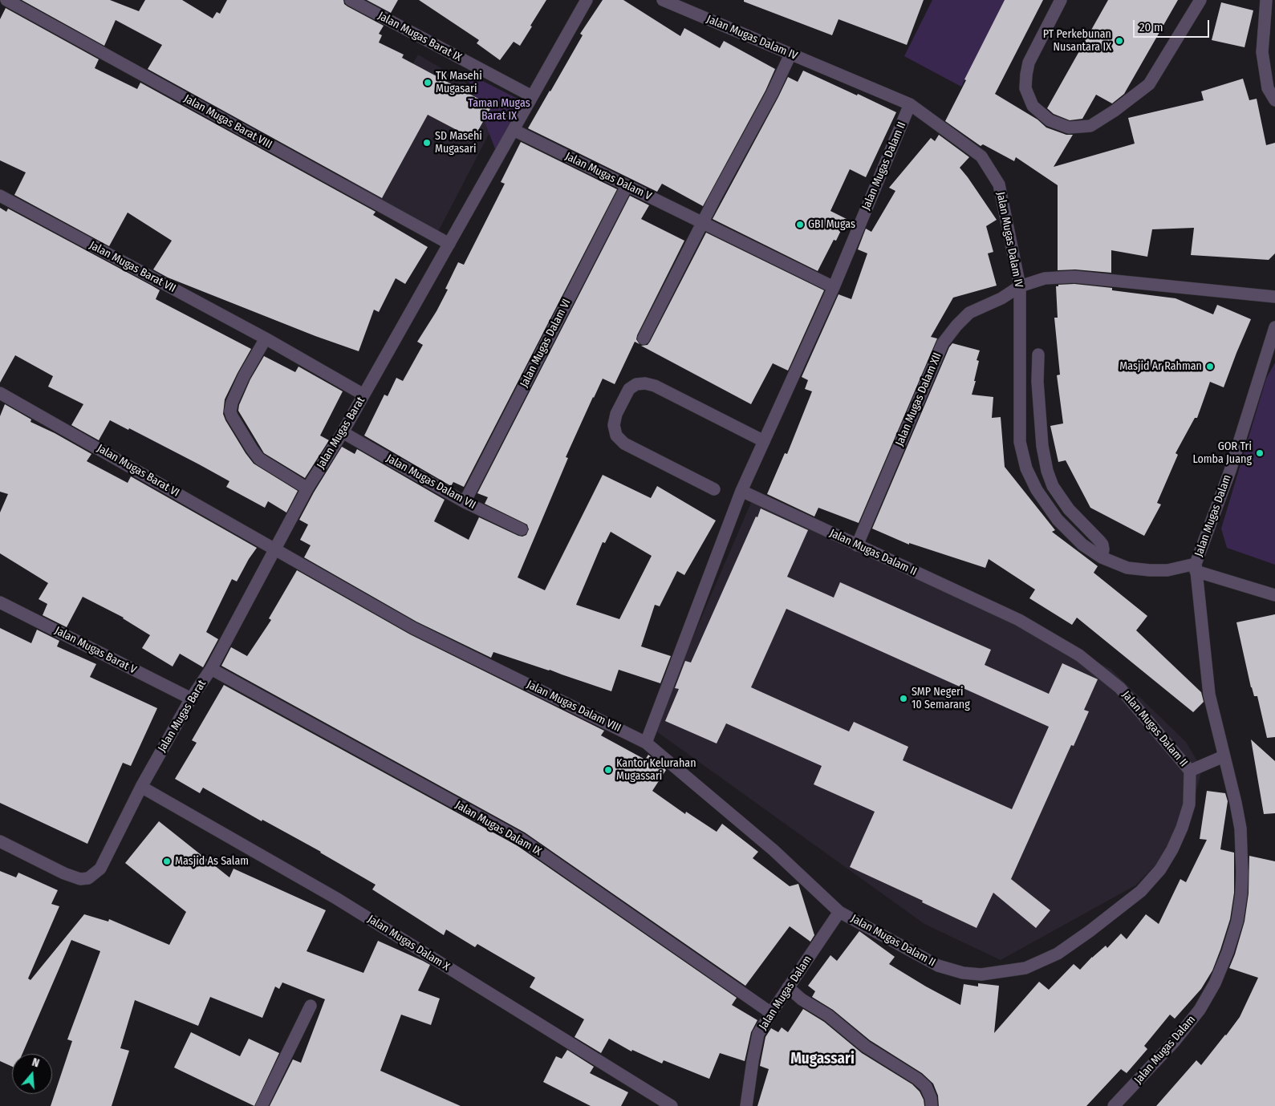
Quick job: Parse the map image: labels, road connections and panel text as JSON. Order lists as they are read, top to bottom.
{
  "streets": {
    "street": [
      "Jalan Mugas Barat IX",
      "Jalan Mugas Dalam IV",
      "Jalan Mugas Barat VIII",
      "Jalan Mugas Dalam II",
      "Jalan Mugas Dalam V",
      "Jalan Mugas Barat VII",
      "Jalan Mugas Dalam VI",
      "Jalan Mugas Dalam XII",
      "Jalan Mugas Barat",
      "Jalan Mugas Barat VI",
      "Jalan Mugas Dalam VII",
      "Jalan Mugas Dalam",
      "Jalan Mugas Barat V",
      "Jalan Mugas Dalam VIII",
      "Jalan Mugas Dalam IX",
      "Jalan Mugas Dalam X"
    ]
  },
  "crossings": [
    ["Jalan Mugas Barat IX", "Jalan Mugas Barat"],
    ["Jalan Mugas Dalam IV", "Jalan Mugas Dalam II"],
    ["Jalan Mugas Dalam IV", "Jalan Mugas Dalam XII"],
    ["Jalan Mugas Dalam IV", "Jalan Mugas Dalam"],
    ["Jalan Mugas Barat VIII", "Jalan Mugas Barat"],
    ["Jalan Mugas Dalam II", "Jalan Mugas Dalam V"],
    ["Jalan Mugas Dalam II", "Jalan Mugas Dalam XII"],
    ["Jalan Mugas Dalam II", "Jalan Mugas Dalam"],
    ["Jalan Mugas Dalam II", "Jalan Mugas Dalam VIII"],
    ["Jalan Mugas Dalam V", "Jalan Mugas Dalam VI"],
    ["Jalan Mugas Dalam V", "Jalan Mugas Barat"],
    ["Jalan Mugas Barat VII", "Jalan Mugas Barat"],
    ["Jalan Mugas Dalam VI", "Jalan Mugas Dalam VII"],
    ["Jalan Mugas Barat", "Jalan Mugas Barat VI"],
    ["Jalan Mugas Barat", "Jalan Mugas Dalam VII"],
    ["Jalan Mugas Barat", "Jalan Mugas Barat V"],
    ["Jalan Mugas Barat", "Jalan Mugas Dalam VIII"],
    ["Jalan Mugas Barat", "Jalan Mugas Dalam IX"],
    ["Jalan Mugas Barat", "Jalan Mugas Dalam X"],
    ["Jalan Mugas Barat VI", "Jalan Mugas Dalam VIII"],
    ["Jalan Mugas Dalam", "Jalan Mugas Dalam VIII"],
    ["Jalan Mugas Dalam", "Jalan Mugas Dalam IX"]
  ],
  "districts": ["Mugassari"],
  "parks": ["Taman Mugas Barat IX"],
  "places": [
    "PT Perkebunan Nusantara IX",
    "TK Masehi Mugasari",
    "SD Masehi Mugasari",
    "GBI Mugas",
    "Masjid Ar Rahman",
    "GOR Tri Lomba Juang",
    "SMP Negeri 10 Semarang",
    "Kantor Kelurahan Mugassari",
    "Masjid As Salam"
  ],
  "scale_bar": "20 m",
  "north": "top"
}
